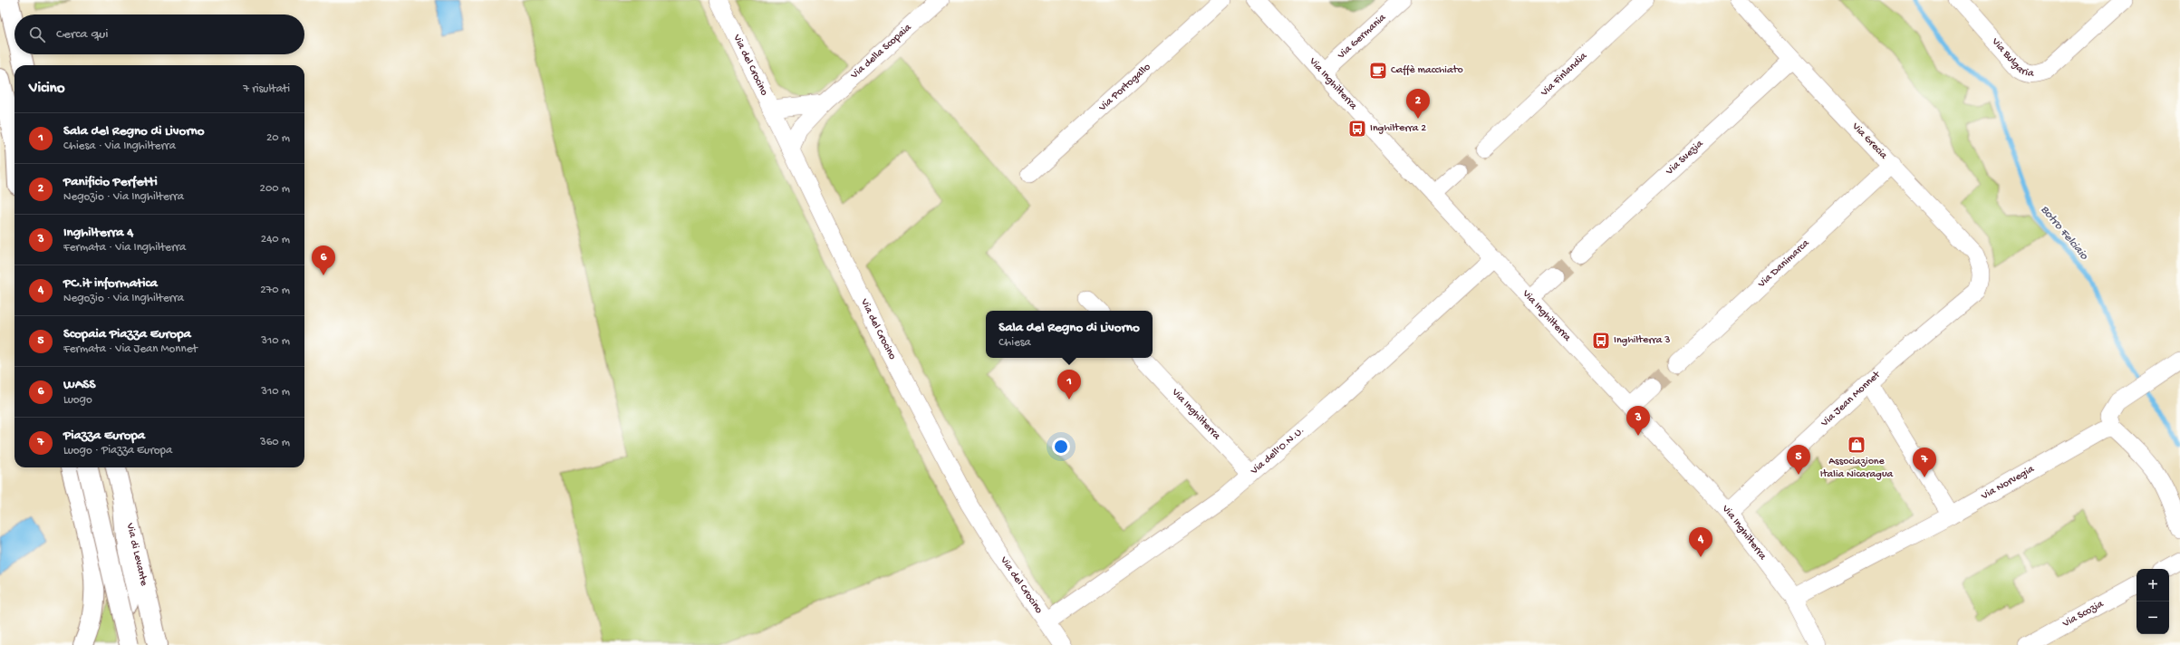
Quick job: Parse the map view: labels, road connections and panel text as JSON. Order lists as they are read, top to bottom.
{
  "streets": {
    "main road": ["Via di Levante"],
    "street": [
      "Via Germania",
      "Via della Scopaia",
      "Via Bulgaria",
      "Via del Crocino",
      "Via Finlandia",
      "Via Inghilterra",
      "Via Portogallo",
      "Via Grecia",
      "Via Svezia",
      "Via Danimarca",
      "Via Jean Monnet",
      "Via dell'O.N.U.",
      "Via Norvegia",
      "Via Scozia"
    ]
  },
  "crossings": [
    ["Via Germania", "Via Inghilterra"],
    ["Via della Scopaia", "Via del Crocino"],
    ["Via del Crocino", "Via dell'O.N.U."],
    ["Via Inghilterra", "Via Jean Monnet"],
    ["Via Inghilterra", "Via dell'O.N.U."],
    ["Via Inghilterra", "Via Norvegia"],
    ["Via Grecia", "Via Svezia"],
    ["Via Grecia", "Via Danimarca"],
    ["Via Grecia", "Via Jean Monnet"]
  ],
  "water": ["Botro Felciaio"],
  "places": {
    "cafe": ["Caffè macchiato"],
    "bus stop": ["Inghilterra 2", "Inghilterra 3"],
    "shop": ["Associazione Italia Nicaragua"]
  },
  "page": {
    "search": "Cerca qui",
    "heading": ["Vicino", "7 risultati"],
    "pins": [
      "2",
      "6",
      "1",
      "3",
      "5",
      "7",
      "4"
    ],
    "list": [
      {
        "mark": "1",
        "name": "Sala del Regno di Livorno",
        "note": "Chiesa · Via Inghilterra",
        "value": "20 m"
      },
      {
        "mark": "2",
        "name": "Panificio Perfetti",
        "note": "Negozio · Via Inghilterra",
        "value": "200 m"
      },
      {
        "mark": "3",
        "name": "Inghilterra 4",
        "note": "Fermata · Via Inghilterra",
        "value": "240 m"
      },
      {
        "mark": "4",
        "name": "PC.it informatica",
        "note": "Negozio · Via Inghilterra",
        "value": "270 m"
      },
      {
        "mark": "5",
        "name": "Scopaia Piazza Europa",
        "note": "Fermata · Via Jean Monnet",
        "value": "310 m"
      },
      {
        "mark": "6",
        "name": "WASS",
        "note": "Luogo",
        "value": "310 m"
      },
      {
        "mark": "7",
        "name": "Piazza Europa",
        "note": "Luogo · Piazza Europa",
        "value": "360 m"
      }
    ],
    "popup": ["Sala del Regno di Livorno", "Chiesa"],
    "map_buttons": ["+", "−"]
  }
}
